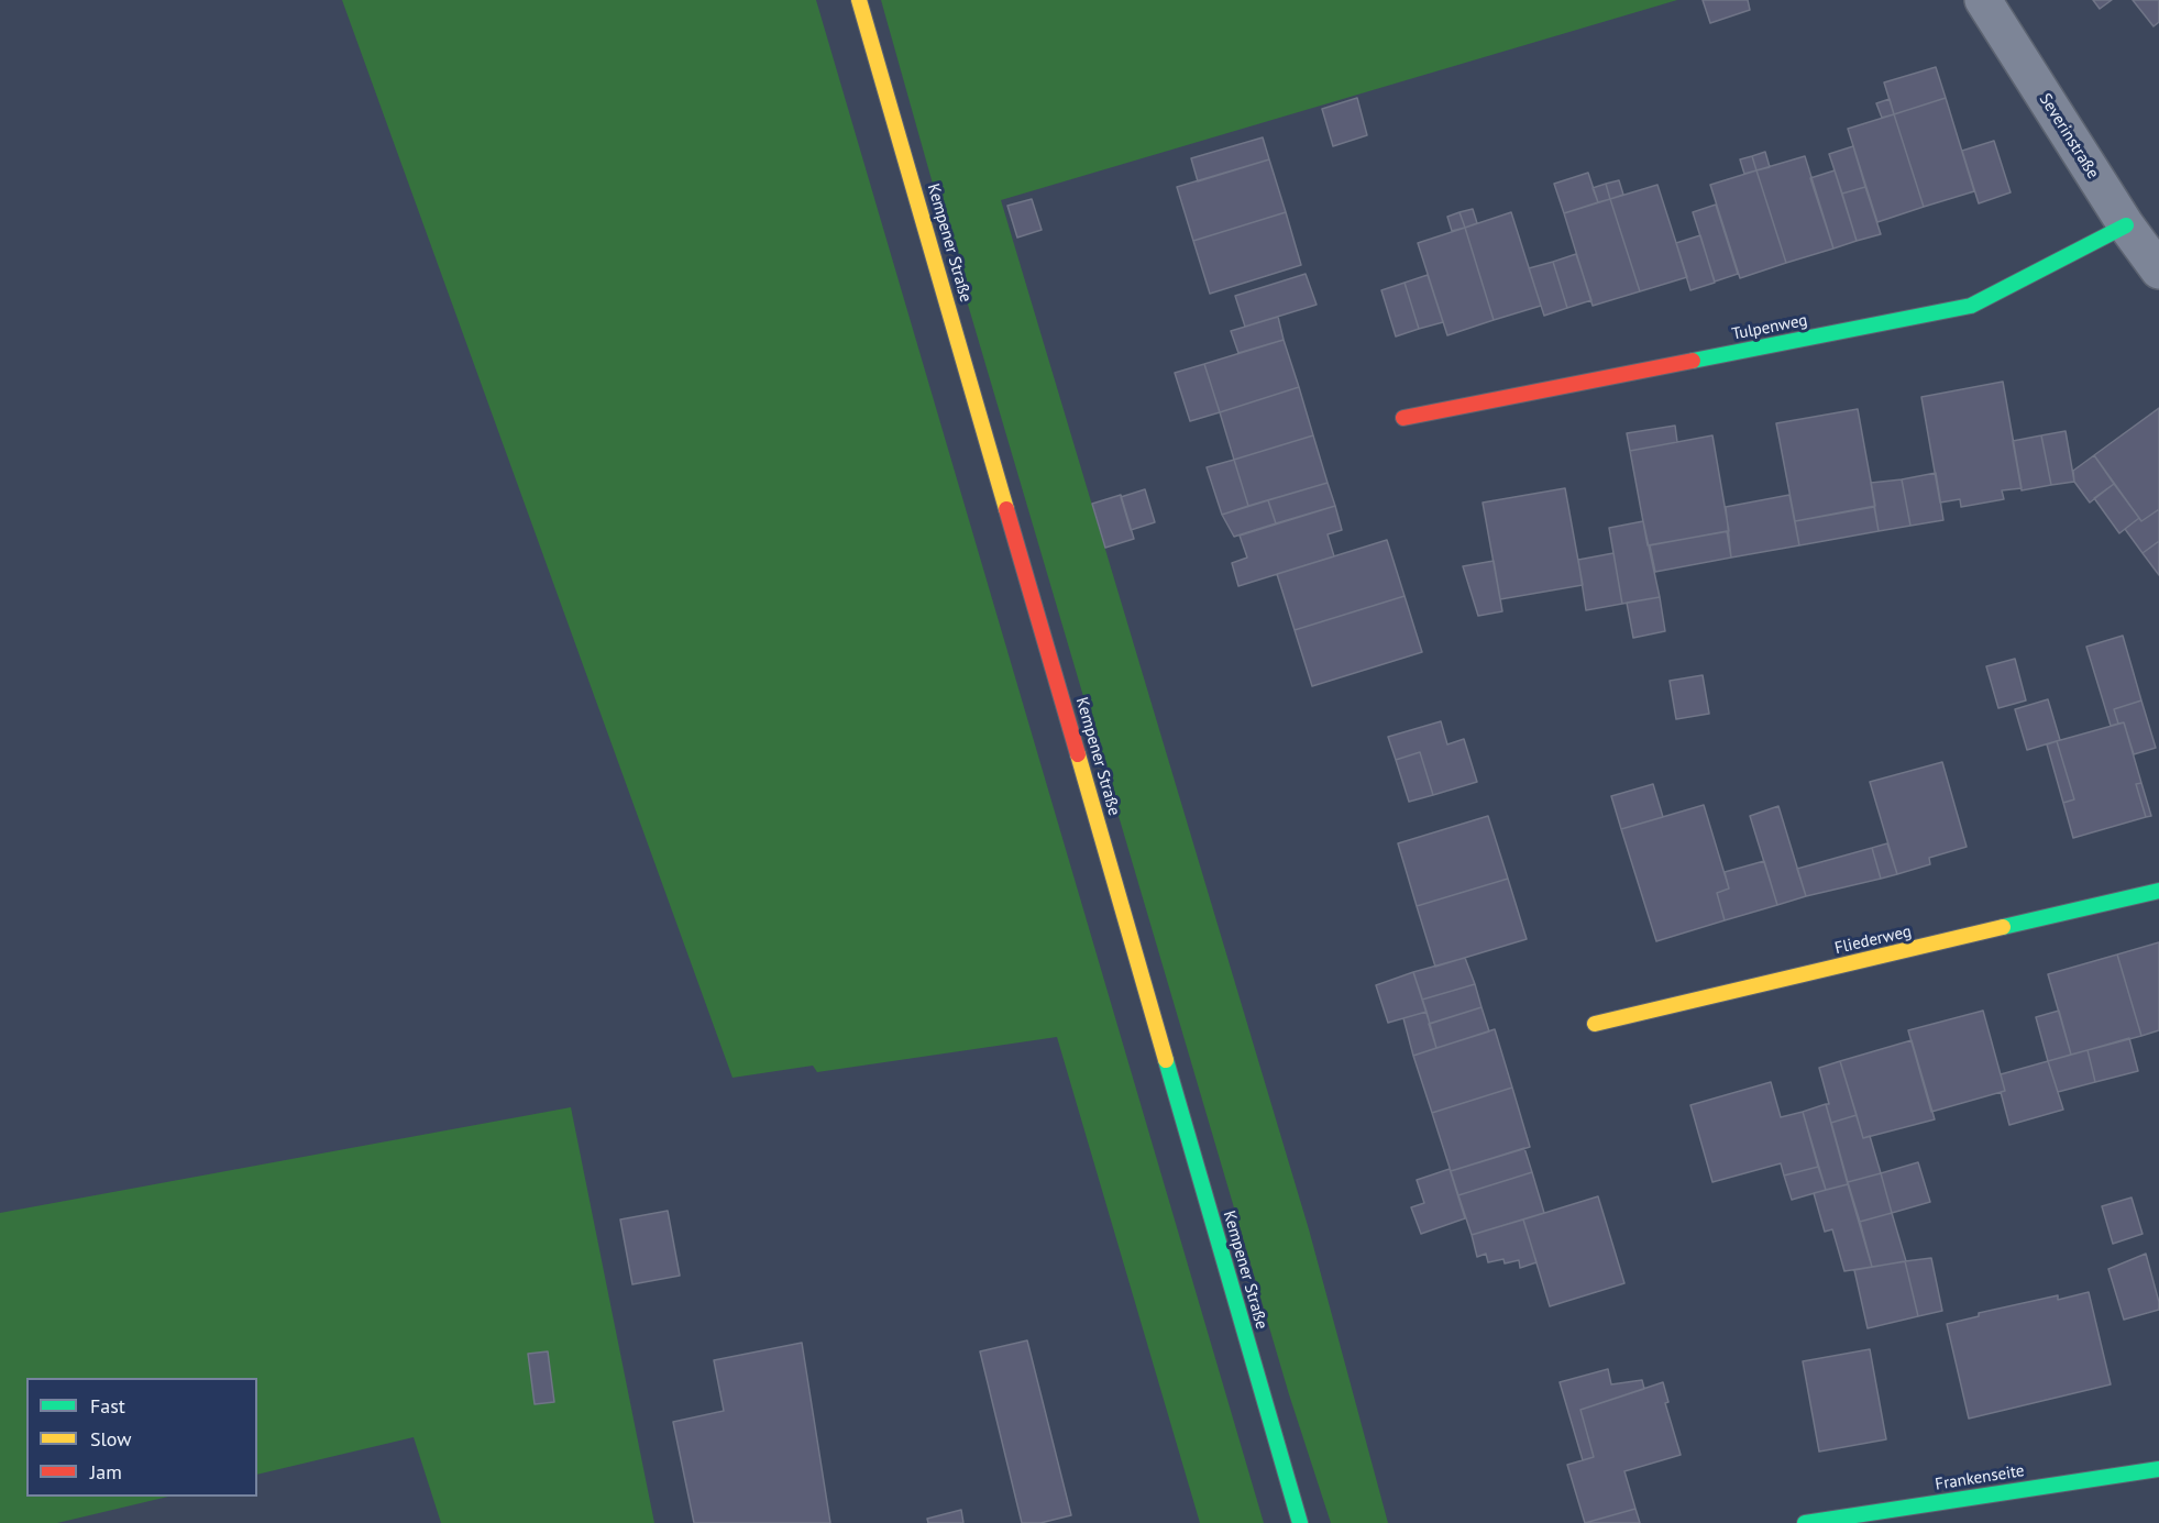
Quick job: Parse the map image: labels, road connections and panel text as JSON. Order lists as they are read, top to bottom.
{
  "streets": {
    "street": [
      "Severinstraße",
      "Kempener Straße",
      "Tulpenweg",
      "Fliederweg",
      "Frankenseite"
    ]
  },
  "crossings": [
    ["Severinstraße", "Tulpenweg"]
  ],
  "legend": ["Fast", "Slow", "Jam"]
}
